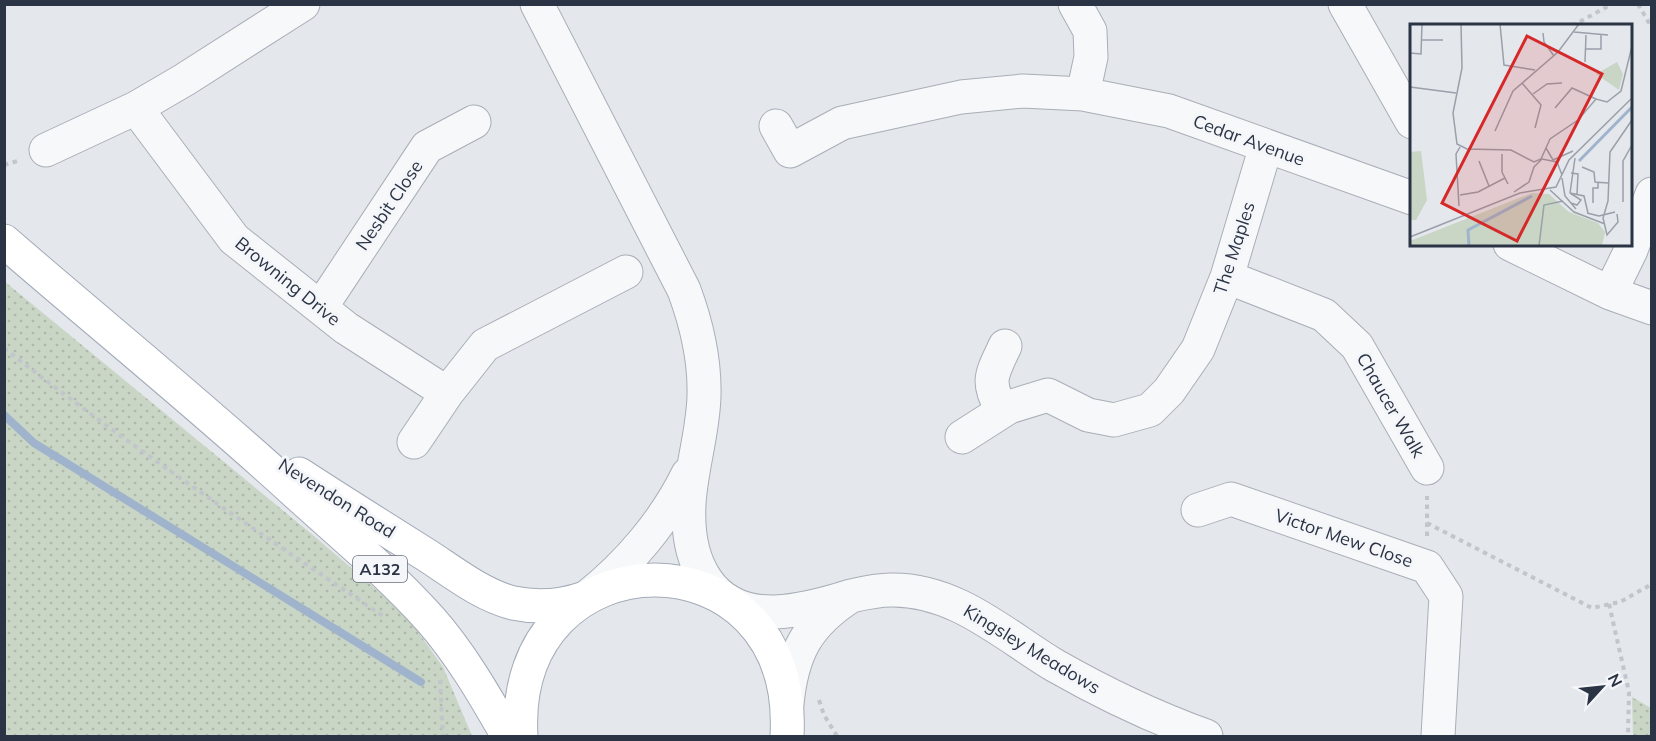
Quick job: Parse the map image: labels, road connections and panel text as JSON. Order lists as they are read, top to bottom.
{
  "streets": {
    "main road": ["Nevendon Road", "A132"],
    "street": [
      "Cedar Avenue",
      "Nesbit Close",
      "The Maples",
      "Browning Drive",
      "Chaucer Walk",
      "Victor Mew Close",
      "Kingsley Meadows"
    ]
  },
  "crossings": [
    ["Cedar Avenue", "The Maples"],
    ["Nesbit Close", "Browning Drive"],
    ["The Maples", "Chaucer Walk"],
    ["Nevendon Road", "A132"],
    ["Nevendon Road", "Kingsley Meadows"],
    ["A132", "Kingsley Meadows"]
  ],
  "north": "top right"
}
